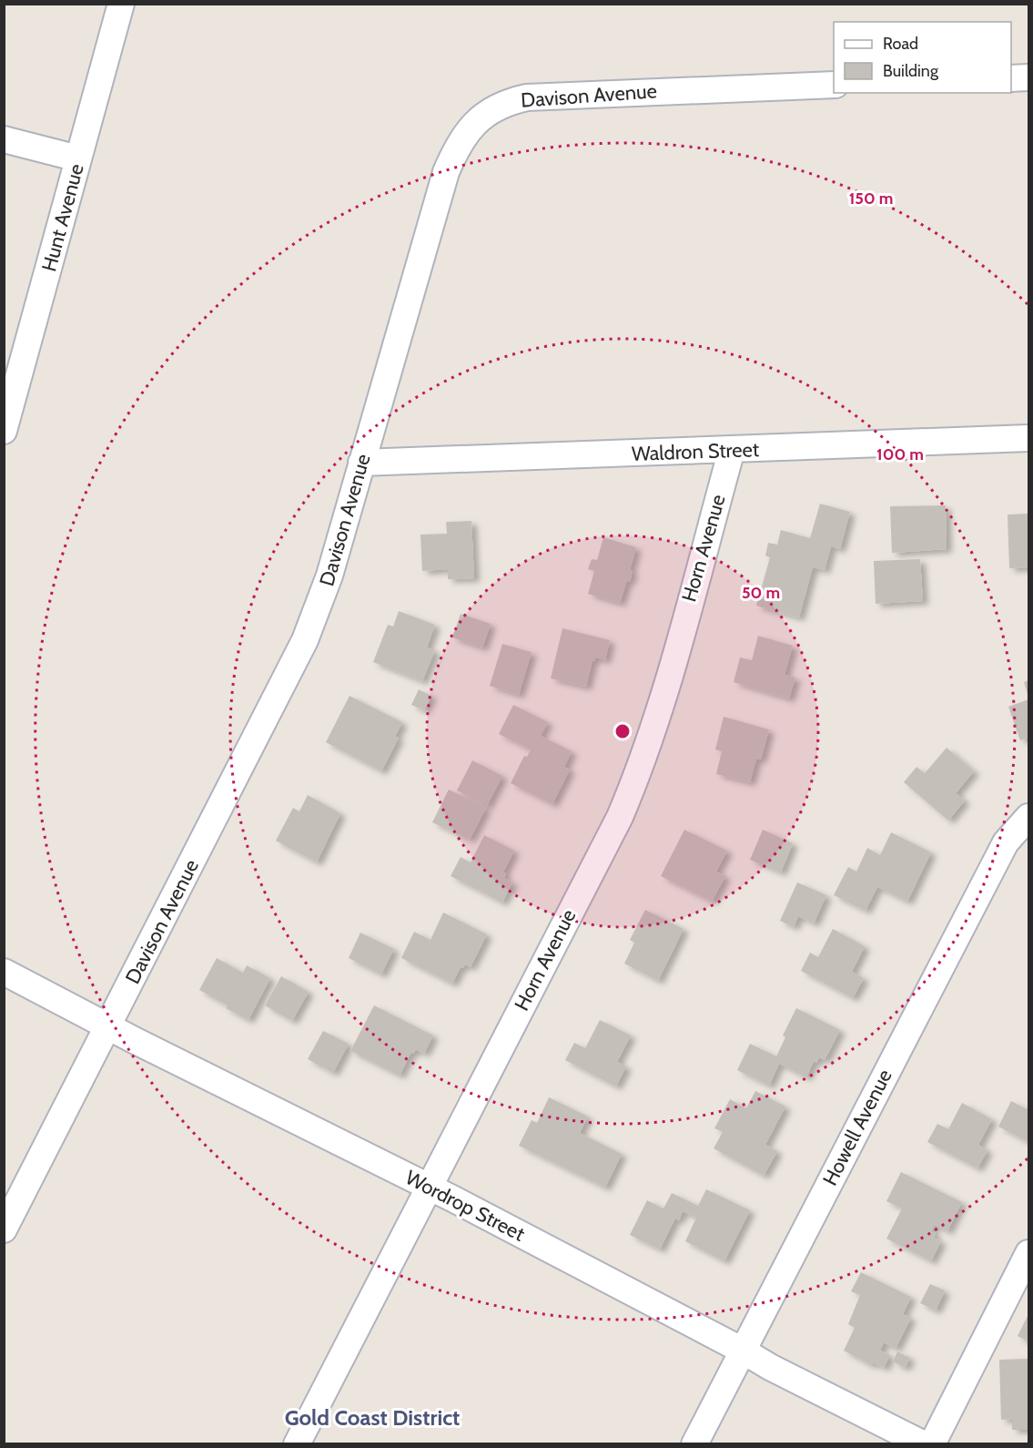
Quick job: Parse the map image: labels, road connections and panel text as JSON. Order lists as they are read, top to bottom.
{
  "streets": {
    "street": [
      "Davison Avenue",
      "Hunt Avenue",
      "Waldron Street",
      "Horn Avenue",
      "Howell Avenue",
      "Wordrop Street"
    ]
  },
  "crossings": [
    ["Davison Avenue", "Waldron Street"],
    ["Davison Avenue", "Wordrop Street"],
    ["Waldron Street", "Horn Avenue"],
    ["Horn Avenue", "Wordrop Street"],
    ["Howell Avenue", "Wordrop Street"]
  ],
  "districts": ["Gold Coast District"],
  "legend": ["Road", "Building"],
  "rings": ["150 m", "100 m", "50 m"]
}
